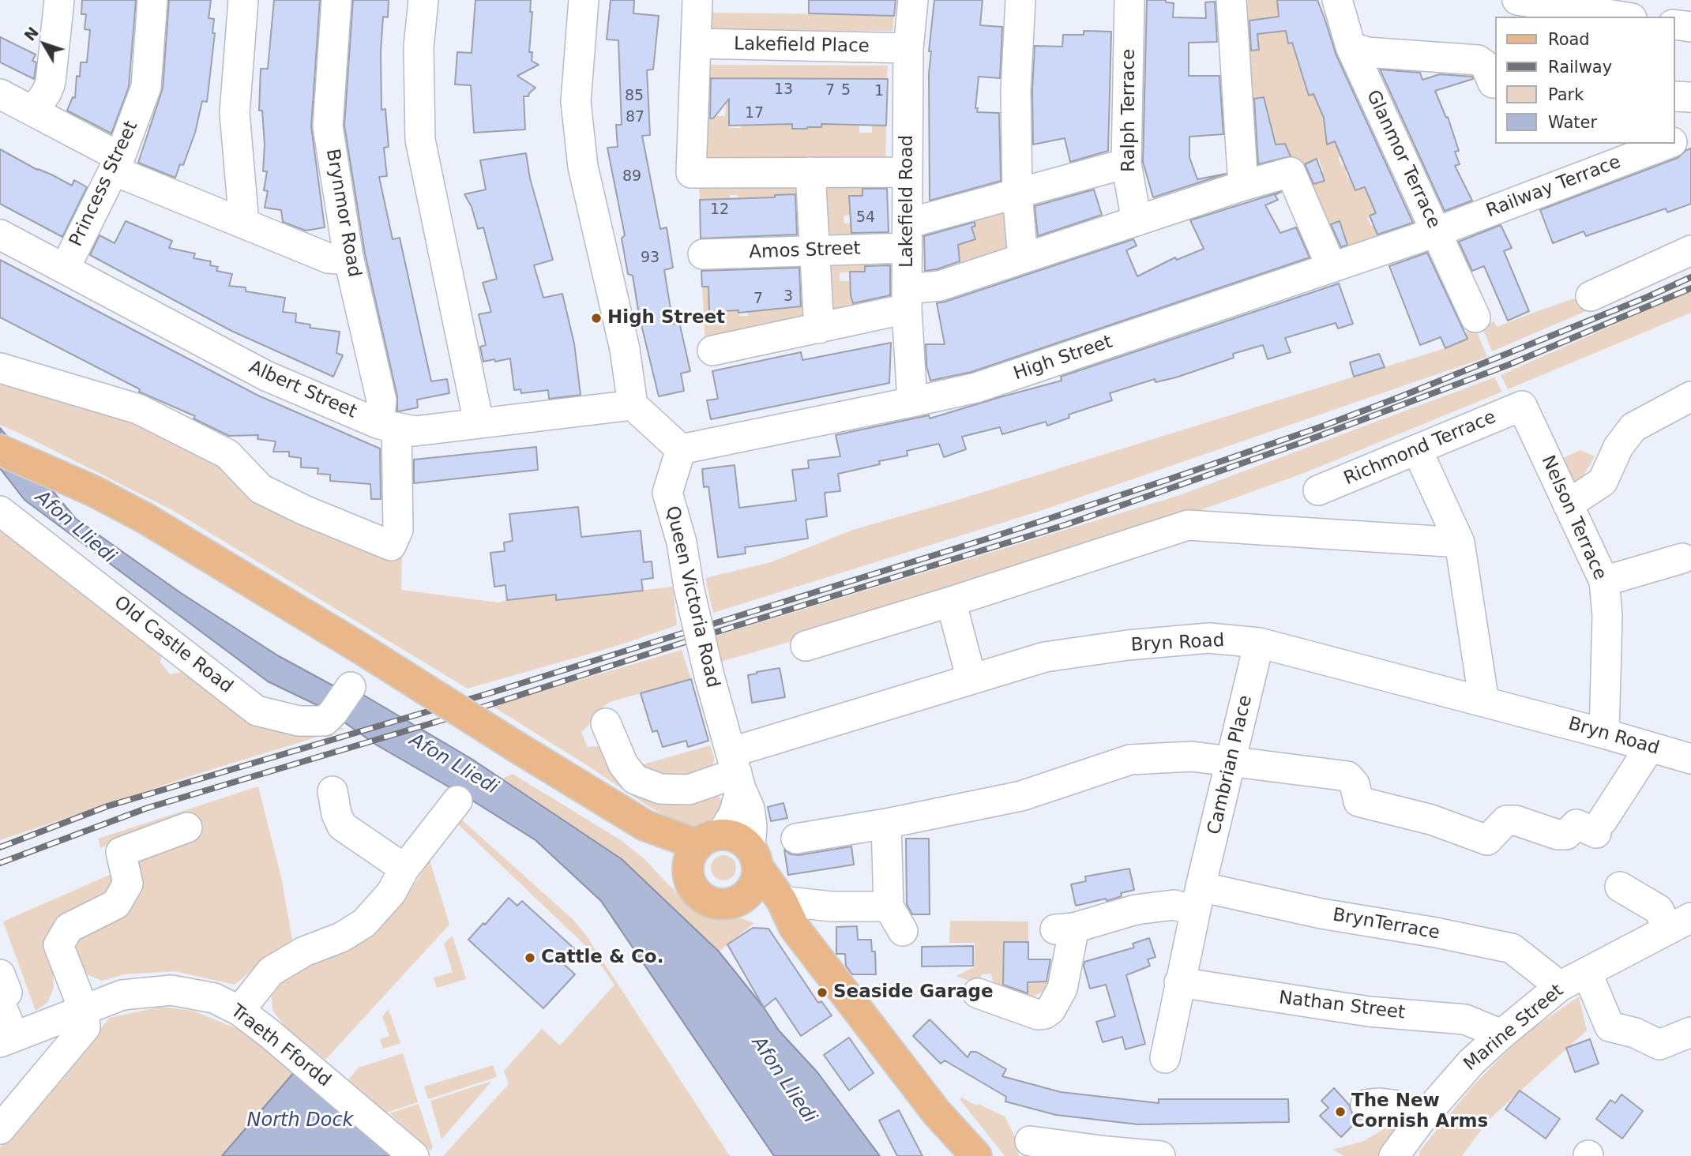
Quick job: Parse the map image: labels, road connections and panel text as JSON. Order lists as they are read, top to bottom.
{
  "streets": {
    "street": [
      "Lakefield Place",
      "Ralph Terrace",
      "Glanmor Terrace",
      "Princess Street",
      "Railway Terrace",
      "Lakefield Road",
      "Brynmor Road",
      "Amos Street",
      "High Street",
      "Albert Street",
      "Richmond Terrace",
      "Nelson Terrace",
      "Queen Victoria Road",
      "Bryn Road",
      "Old Castle Road",
      "Cambrian Place",
      "BrynTerrace",
      "Nathan Street",
      "Marine Street",
      "Traeth Ffordd"
    ]
  },
  "crossings": [
    ["Lakefield Place", "Lakefield Road"],
    ["Ralph Terrace", "Amos Street"],
    ["Glanmor Terrace", "Railway Terrace"],
    ["Glanmor Terrace", "High Street"],
    ["Princess Street", "Albert Street"],
    ["Railway Terrace", "High Street"],
    ["Lakefield Road", "Amos Street"],
    ["Lakefield Road", "High Street"],
    ["Brynmor Road", "Albert Street"],
    ["High Street", "Queen Victoria Road"],
    ["Richmond Terrace", "Nelson Terrace"],
    ["Nelson Terrace", "Bryn Road"],
    ["Queen Victoria Road", "Bryn Road"],
    ["Bryn Road", "Cambrian Place"],
    ["Cambrian Place", "BrynTerrace"],
    ["Cambrian Place", "Nathan Street"],
    ["BrynTerrace", "Marine Street"],
    ["Nathan Street", "Marine Street"]
  ],
  "water": ["Afon Lliedi", "North Dock"],
  "places": [
    "High Street",
    "Cattle & Co.",
    "Seaside Garage",
    "The New Cornish Arms"
  ],
  "house_numbers": [
    "13",
    "7",
    "5",
    "1",
    "85",
    "17",
    "87",
    "89",
    "12",
    "54",
    "93",
    "3",
    "7"
  ],
  "legend": [
    "Road",
    "Railway",
    "Park",
    "Water"
  ],
  "north": "top left"
}
